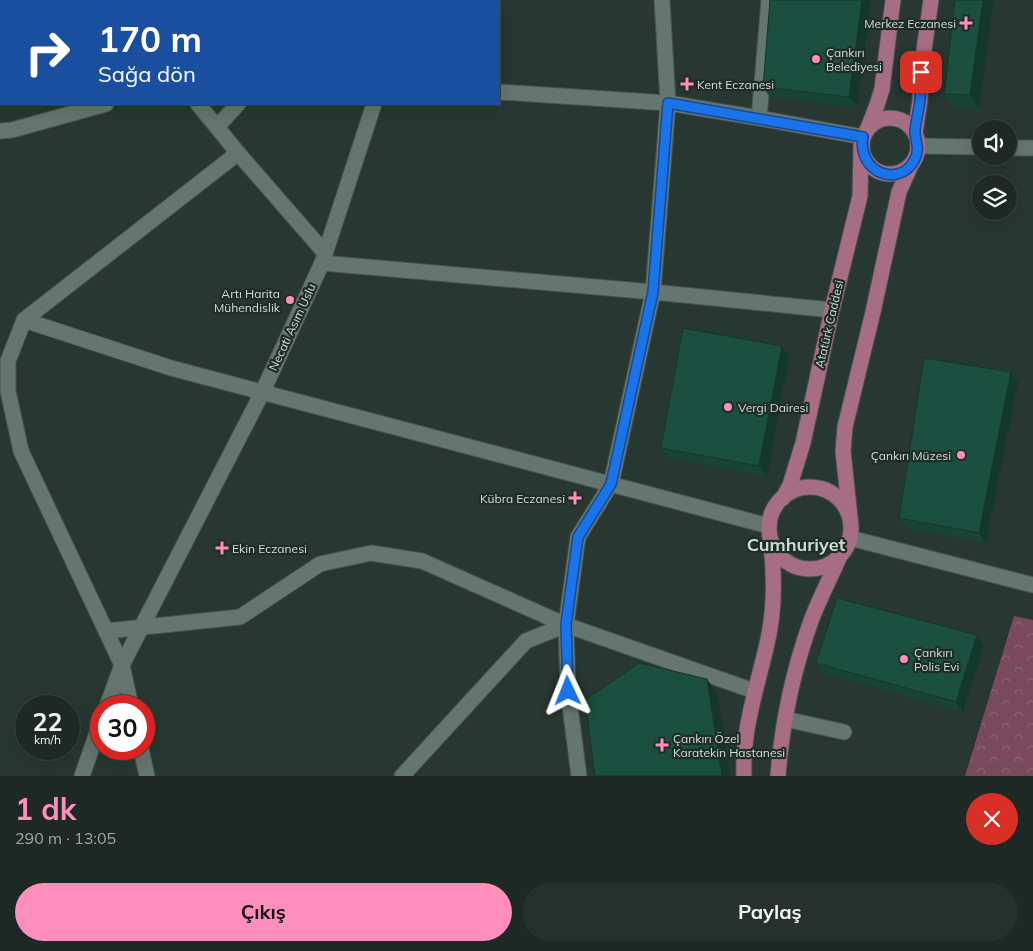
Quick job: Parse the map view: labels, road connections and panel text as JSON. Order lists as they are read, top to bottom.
{
  "streets": {
    "main road": ["Atatürk Caddesi"],
    "street": ["Necati Asım Uslu"]
  },
  "districts": ["Cumhuriyet"],
  "places": {
    "health": [
      "Merkez Eczanesi",
      "Kent Eczanesi",
      "Kübra Eczanesi",
      "Ekin Eczanesi",
      "Çankırı Özel Karatekin Hastanesi"
    ],
    "other": [
      "Çankırı Belediyesi",
      "Artı Harita Mühendislik",
      "Vergi Dairesi",
      "Çankırı Müzesi",
      "Çankırı Polis Evi"
    ]
  },
  "page": {
    "turn": ["170 m", "Sağa dön"],
    "speed": "22 km/h",
    "limit": "30",
    "heading": ["1 dk", "290 m · 13:05"],
    "buttons": ["Çıkış", "Paylaş"]
  }
}
